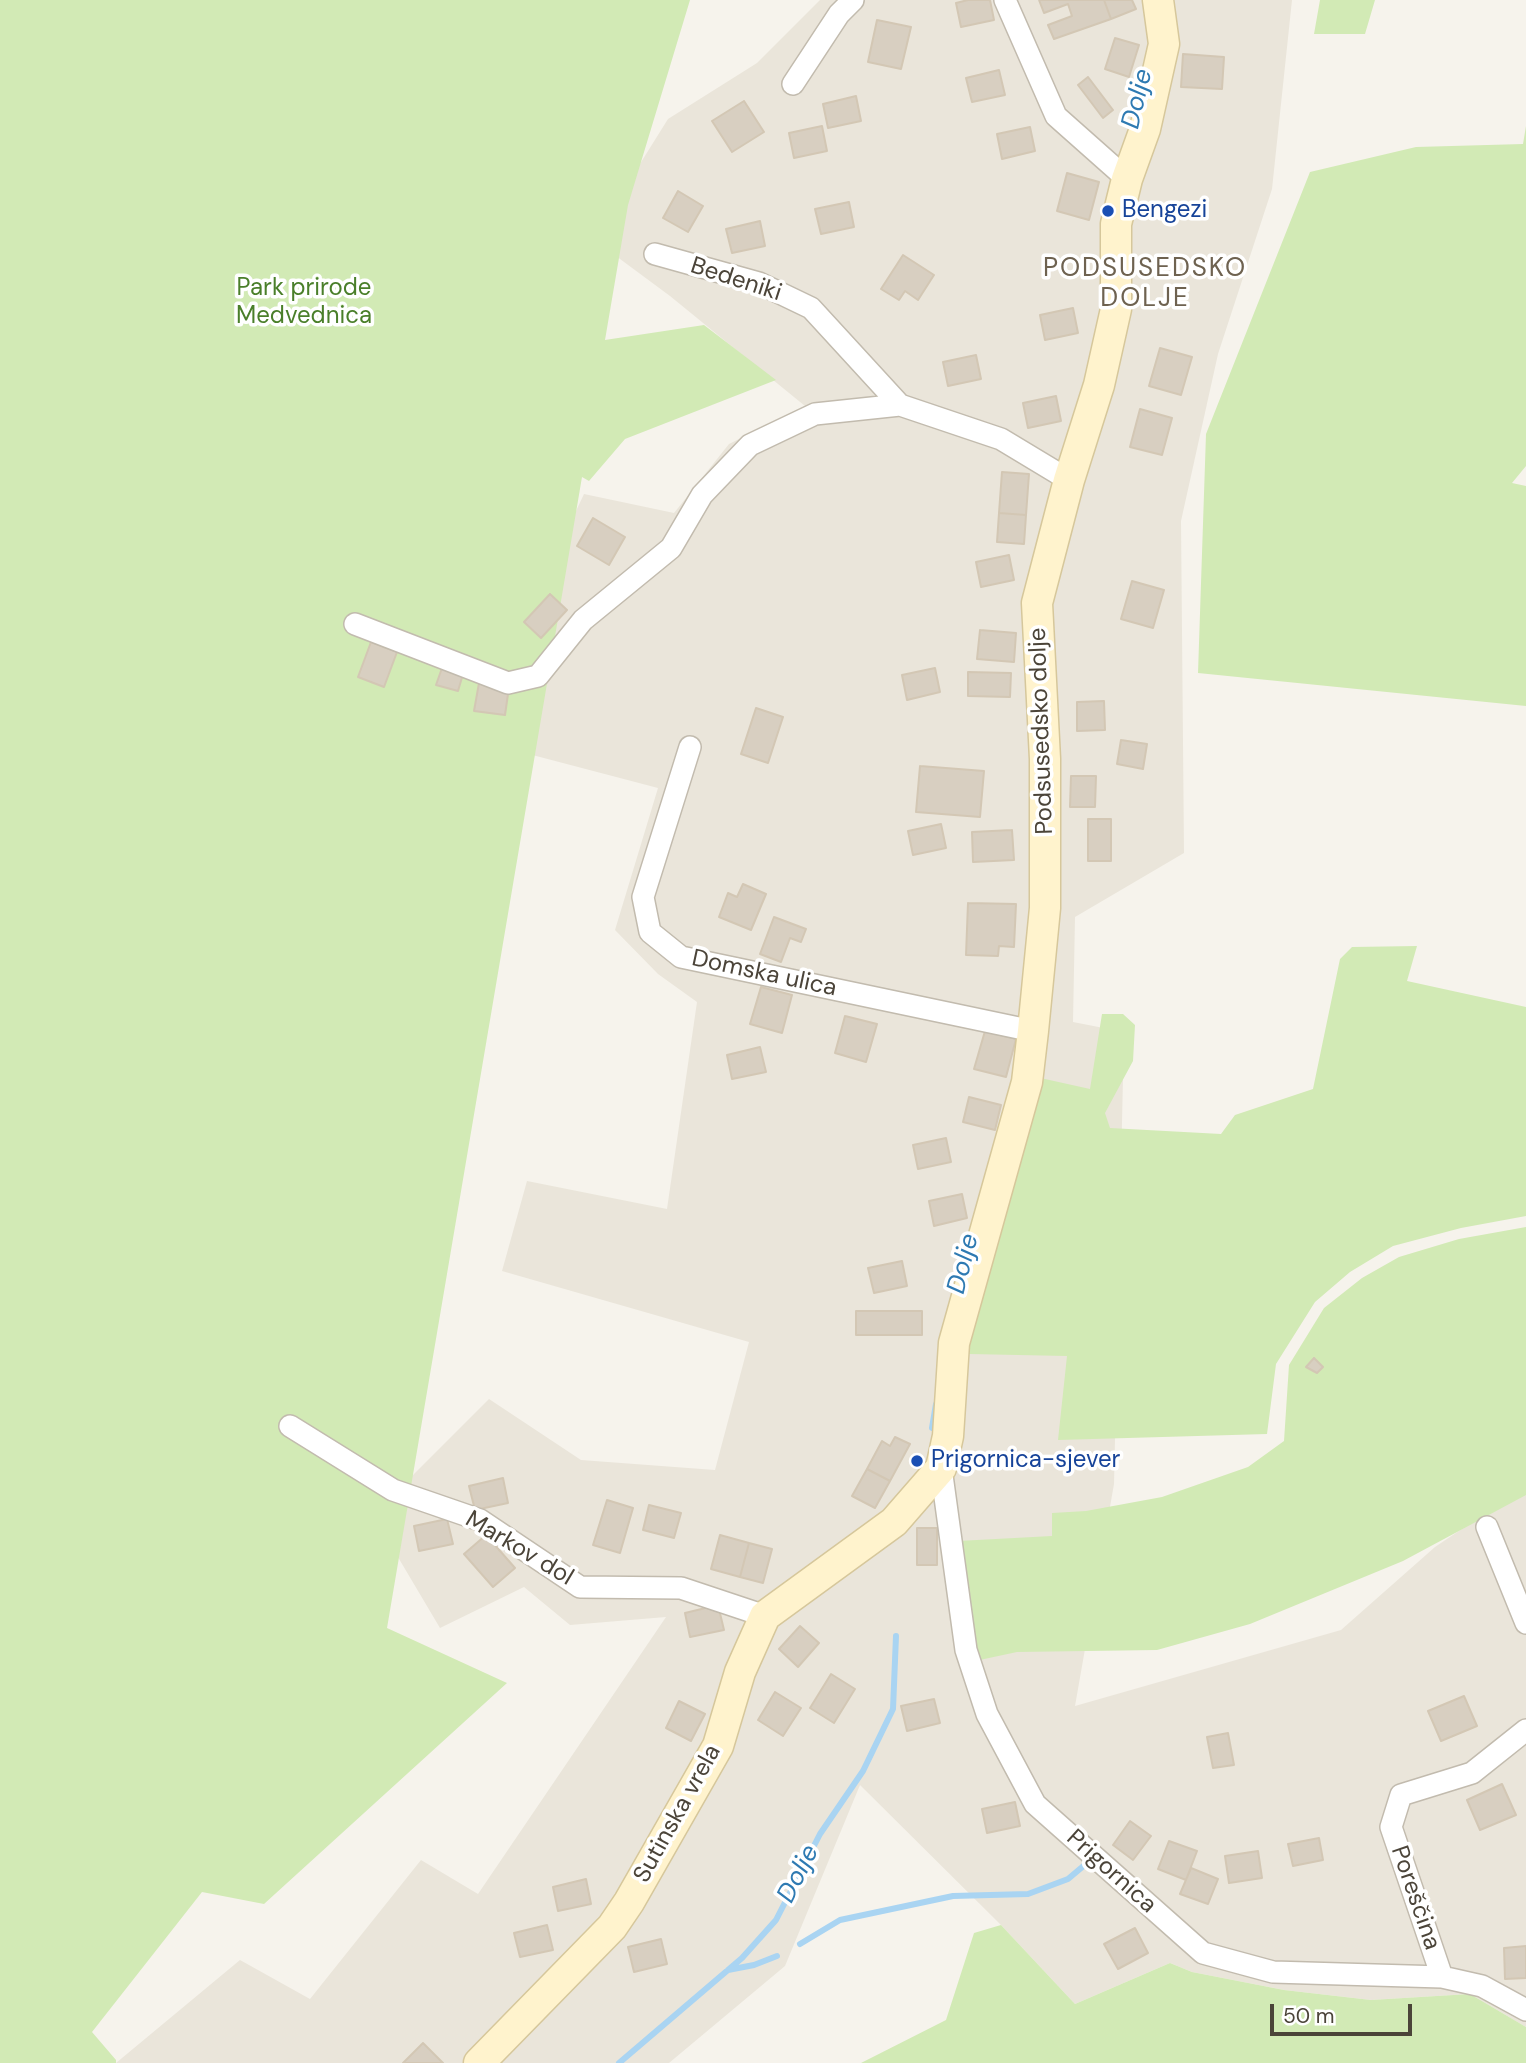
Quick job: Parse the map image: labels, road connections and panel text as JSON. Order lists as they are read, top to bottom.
{
  "streets": {
    "street": [
      "Bedeniki",
      "Podsusedsko dolje",
      "Domska ulica",
      "Markov dol",
      "Sutinska vrela",
      "Prigornica",
      "Poreščina"
    ]
  },
  "crossings": [
    ["Podsusedsko dolje", "Domska ulica"],
    ["Podsusedsko dolje", "Sutinska vrela"],
    ["Podsusedsko dolje", "Prigornica"],
    ["Markov dol", "Sutinska vrela"],
    ["Sutinska vrela", "Prigornica"],
    ["Prigornica", "Poreščina"]
  ],
  "districts": ["PODSUSEDSKO DOLJE"],
  "water": ["Dolje"],
  "parks": ["Park prirode Medvednica"],
  "places": ["Bengezi", "Prigornica-sjever"],
  "scale_bar": "50 m"
}
